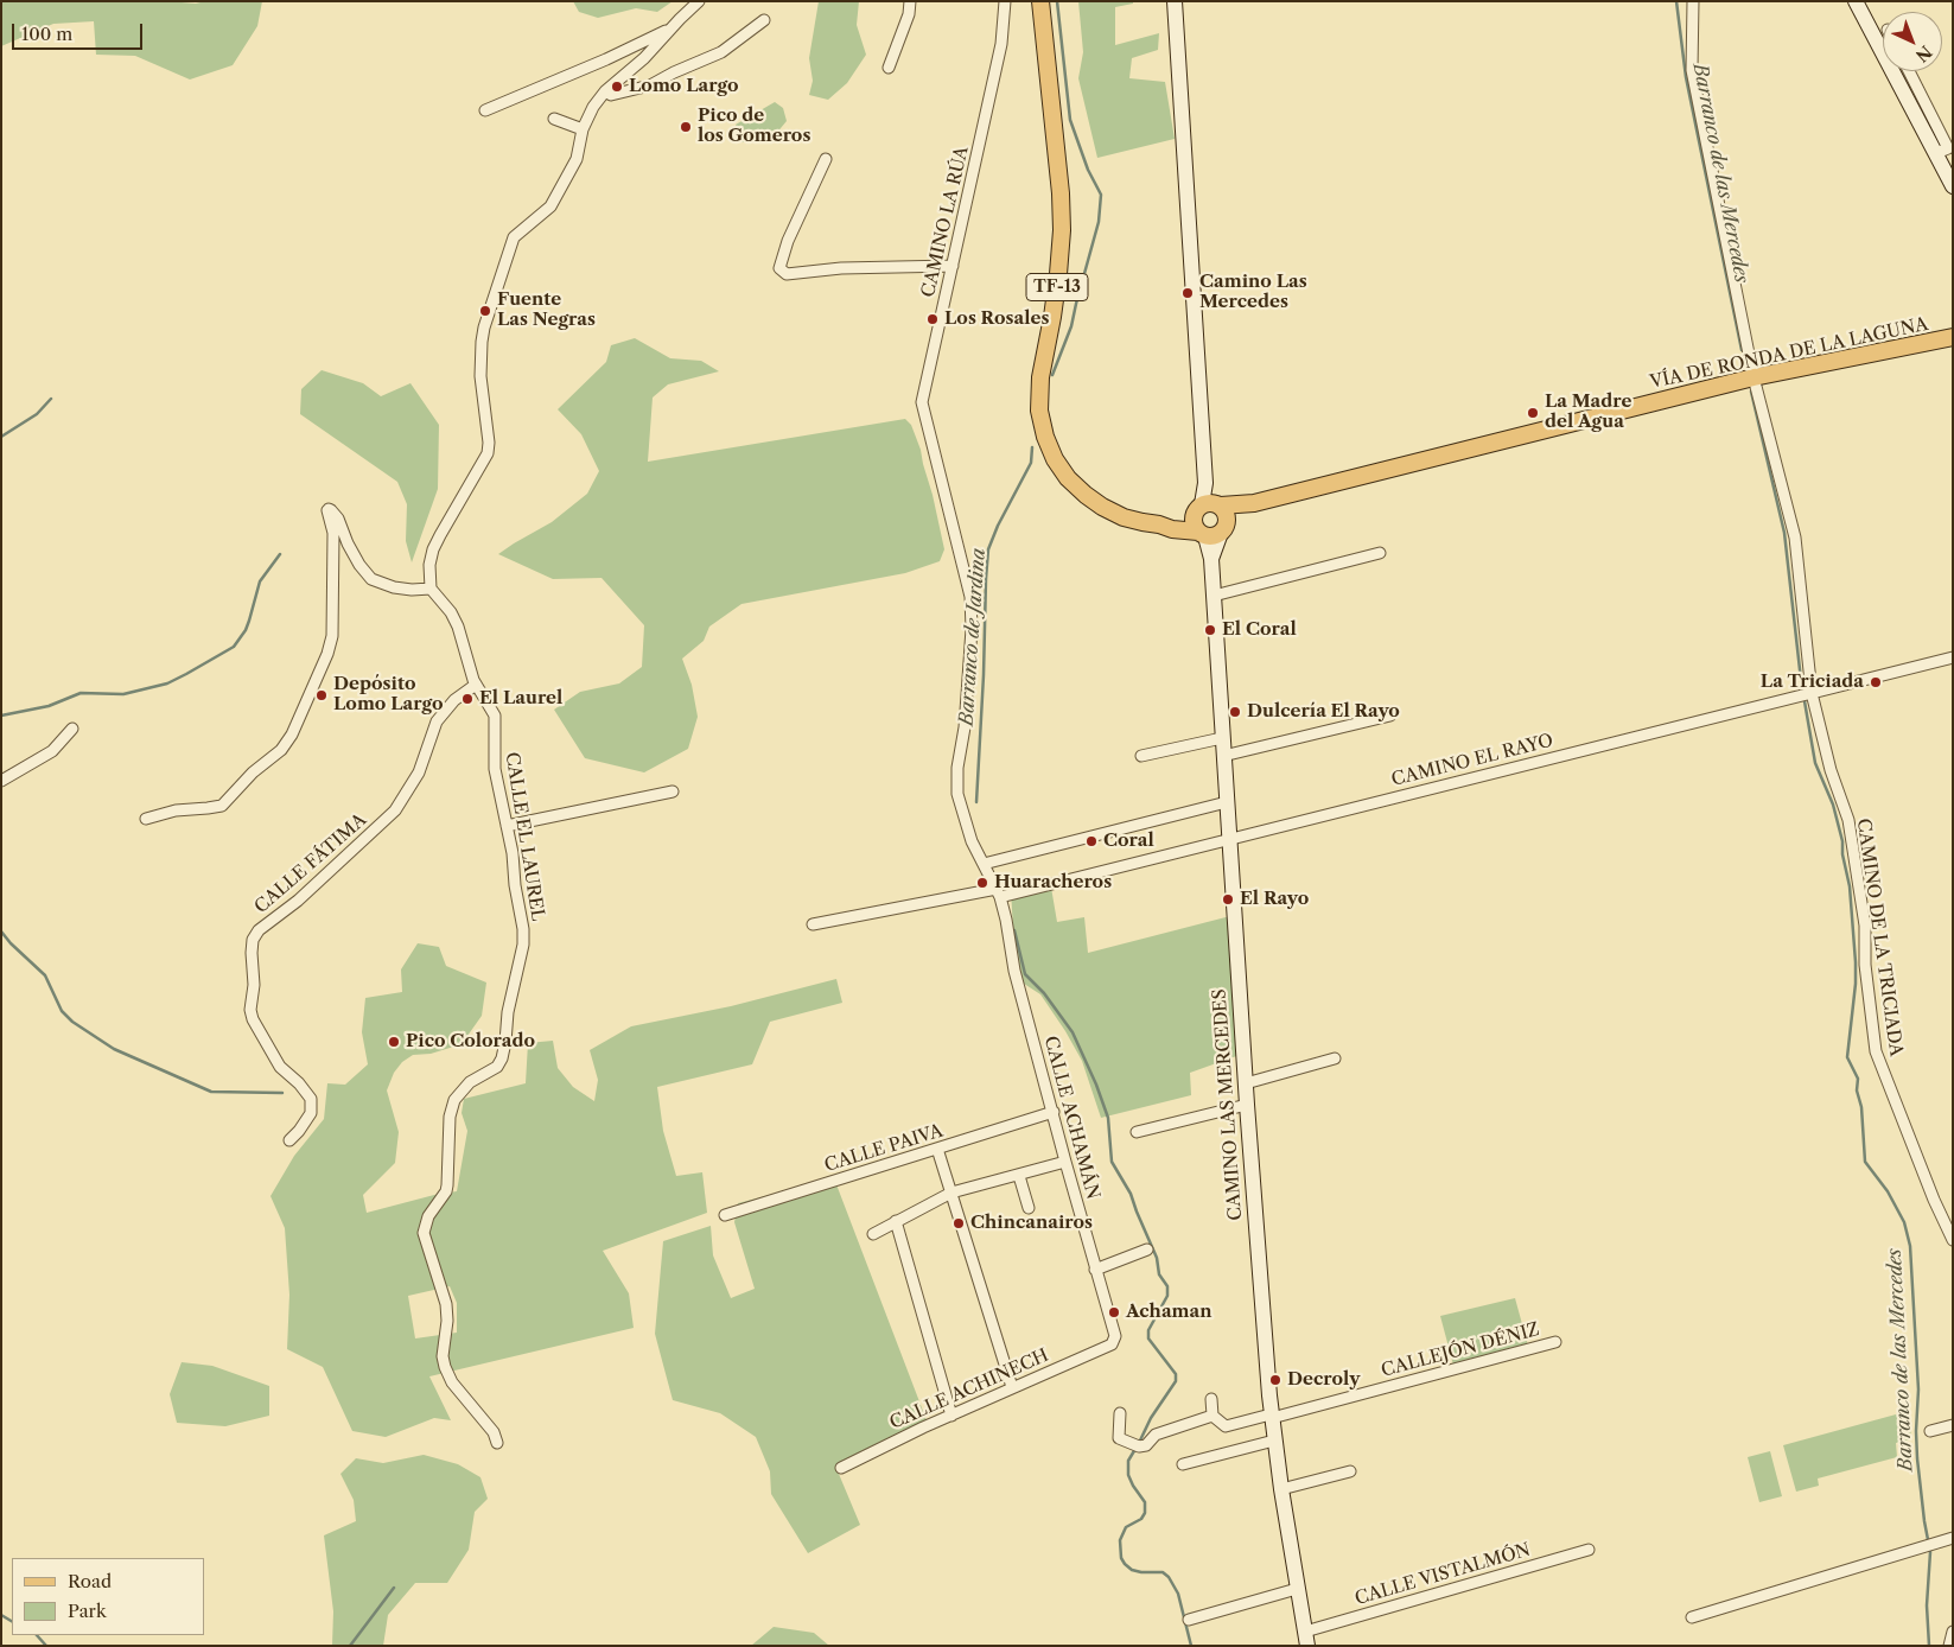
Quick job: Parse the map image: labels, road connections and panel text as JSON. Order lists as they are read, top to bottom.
{
  "streets": {
    "main road": ["TF-13", "VÍA DE RONDA DE LA LAGUNA", "CAMINO LAS MERCEDES"],
    "street": [
      "CAMINO LA RÚA",
      "CAMINO EL RAYO",
      "CALLE EL LAUREL",
      "CALLE FÁTIMA",
      "CAMINO DE LA TRICIADA",
      "CALLE ACHAMÁN",
      "CALLE PAIVA",
      "CALLEJÓN DÉNIZ",
      "CALLE ACHINECH",
      "CALLE VISTALMÓN"
    ]
  },
  "crossings": [
    ["CAMINO LA RÚA", "CAMINO EL RAYO"],
    ["CAMINO LA RÚA", "CALLE ACHAMÁN"],
    ["TF-13", "VÍA DE RONDA DE LA LAGUNA"],
    ["TF-13", "CAMINO LAS MERCEDES"],
    ["VÍA DE RONDA DE LA LAGUNA", "CAMINO DE LA TRICIADA"],
    ["VÍA DE RONDA DE LA LAGUNA", "CAMINO LAS MERCEDES"],
    ["CAMINO EL RAYO", "CAMINO DE LA TRICIADA"],
    ["CAMINO EL RAYO", "CAMINO LAS MERCEDES"],
    ["CAMINO EL RAYO", "CALLE ACHAMÁN"],
    ["CALLE EL LAUREL", "CALLE FÁTIMA"],
    ["CAMINO LAS MERCEDES", "CALLEJÓN DÉNIZ"],
    ["CAMINO LAS MERCEDES", "CALLE VISTALMÓN"],
    ["CALLE ACHAMÁN", "CALLE PAIVA"],
    ["CALLE ACHAMÁN", "CALLE ACHINECH"]
  ],
  "water": ["Barranco de las Mercedes", "Barranco de Jardina"],
  "places": [
    "Lomo Largo",
    "Pico de los Gomeros",
    "Camino Las Mercedes",
    "Fuente Las Negras",
    "Los Rosales",
    "La Madre del Agua",
    "El Coral",
    "La Triciada",
    "Depósito Lomo Largo",
    "El Laurel",
    "Dulcería El Rayo",
    "Coral",
    "Huaracheros",
    "El Rayo",
    "Pico Colorado",
    "Chincanairos",
    "Achaman",
    "Decroly"
  ],
  "legend": ["Road", "Park"],
  "scale_bar": "100 m",
  "north": "bottom right"
}
